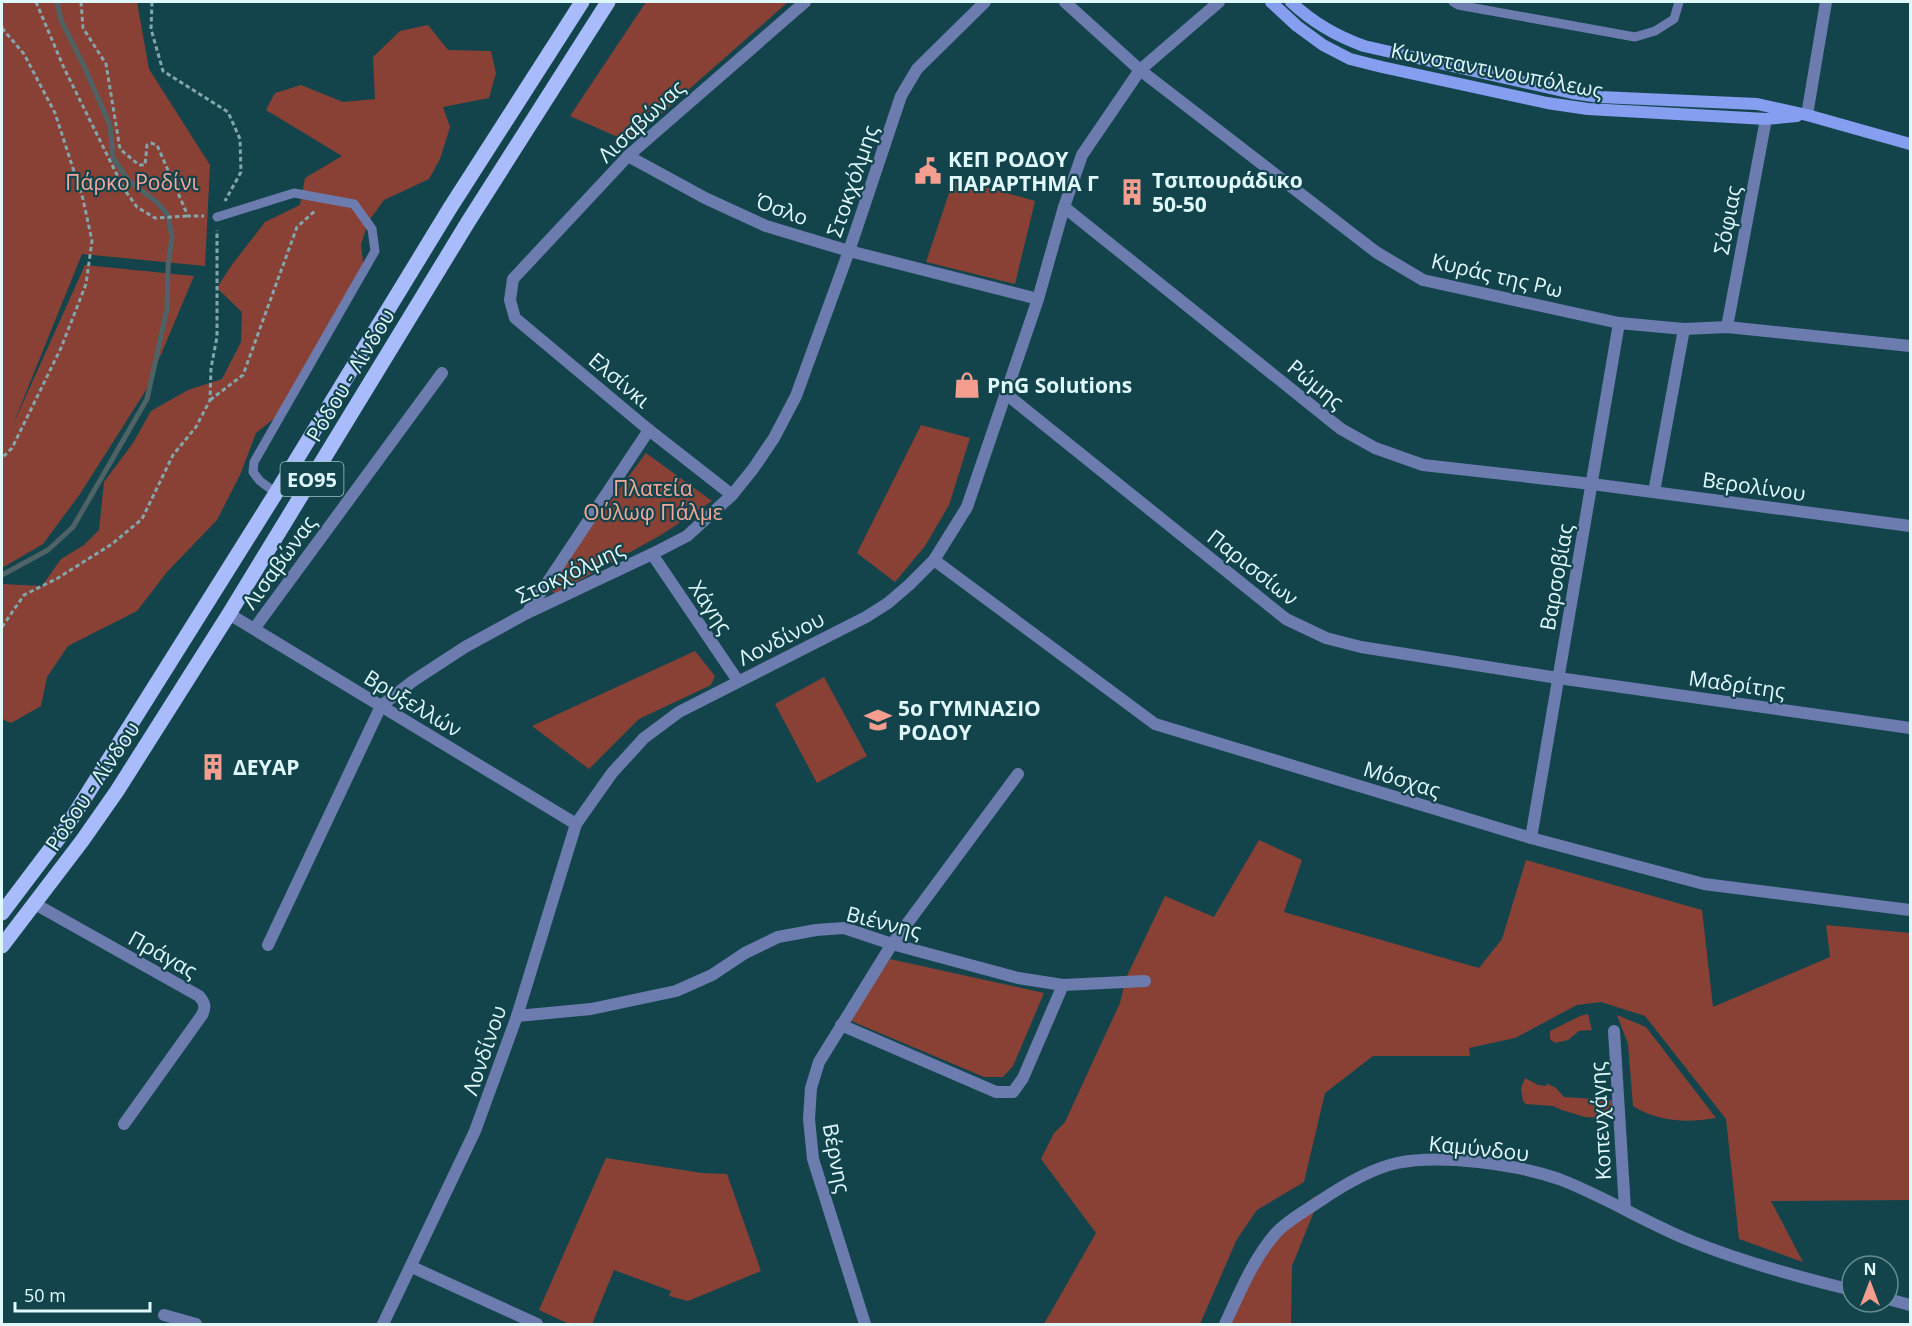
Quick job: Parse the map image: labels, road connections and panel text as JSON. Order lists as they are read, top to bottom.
{
  "streets": {
    "main road": ["Κωνσταντινουπόλεως", "Ρόδου - Λίνδου", "ΕΟ95"],
    "street": [
      "Λισαβώνας",
      "Στοκχόλμης",
      "Όσλο",
      "Σόφιας",
      "Κυράς της Ρω",
      "Ελσίνκι",
      "Ρώμης",
      "Βερολίνου",
      "Παρισσίων",
      "Βαρσοβίας",
      "Χάγης",
      "Λονδίνου",
      "Μαδρίτης",
      "Βρυξελλών",
      "Μόσχας",
      "Βιέννης",
      "Πράγας",
      "Κοπενχάγης",
      "Καμύνδου",
      "Βέρνης"
    ]
  },
  "crossings": [
    ["Κωνσταντινουπόλεως", "Σόφιας"],
    ["Λισαβώνας", "Όσλο"],
    ["Λισαβώνας", "Ελσίνκι"],
    ["Λισαβώνας", "Βρυξελλών"],
    ["Στοκχόλμης", "Όσλο"],
    ["Στοκχόλμης", "Ελσίνκι"],
    ["Στοκχόλμης", "Χάγης"],
    ["Στοκχόλμης", "Βρυξελλών"],
    ["Όσλο", "Λονδίνου"],
    ["Σόφιας", "Κυράς της Ρω"],
    ["Κυράς της Ρω", "Βαρσοβίας"],
    ["Κυράς της Ρω", "Λονδίνου"],
    ["Ρόδου - Λίνδου", "Βρυξελλών"],
    ["Ρόδου - Λίνδου", "Πράγας"],
    ["Ρώμης", "Βερολίνου"],
    ["Ρώμης", "Βαρσοβίας"],
    ["Ρώμης", "Λονδίνου"],
    ["Βερολίνου", "Βαρσοβίας"],
    ["Παρισσίων", "Βαρσοβίας"],
    ["Παρισσίων", "Λονδίνου"],
    ["Παρισσίων", "Μαδρίτης"],
    ["Βαρσοβίας", "Μαδρίτης"],
    ["Βαρσοβίας", "Μόσχας"],
    ["Χάγης", "Λονδίνου"],
    ["Λονδίνου", "Βρυξελλών"],
    ["Λονδίνου", "Μόσχας"],
    ["Λονδίνου", "Βιέννης"],
    ["Βιέννης", "Βέρνης"],
    ["Κοπενχάγης", "Καμύνδου"]
  ],
  "parks": ["Πάρκο Ροδίνι", "Πλατεία Ούλωφ Πάλμε"],
  "places": {
    "public building": ["ΚΕΠ ΡΟΔΟΥ ΠΑΡΑΡΤΗΜΑ Γ"],
    "building": ["Τσιπουράδικο 50-50", "ΔΕΥΑΡ"],
    "shop": ["PnG Solutions"],
    "school or university": ["5ο ΓΥΜΝΑΣΙΟ ΡΟΔΟΥ"]
  },
  "scale_bar": "50 m",
  "north": "top"
}
